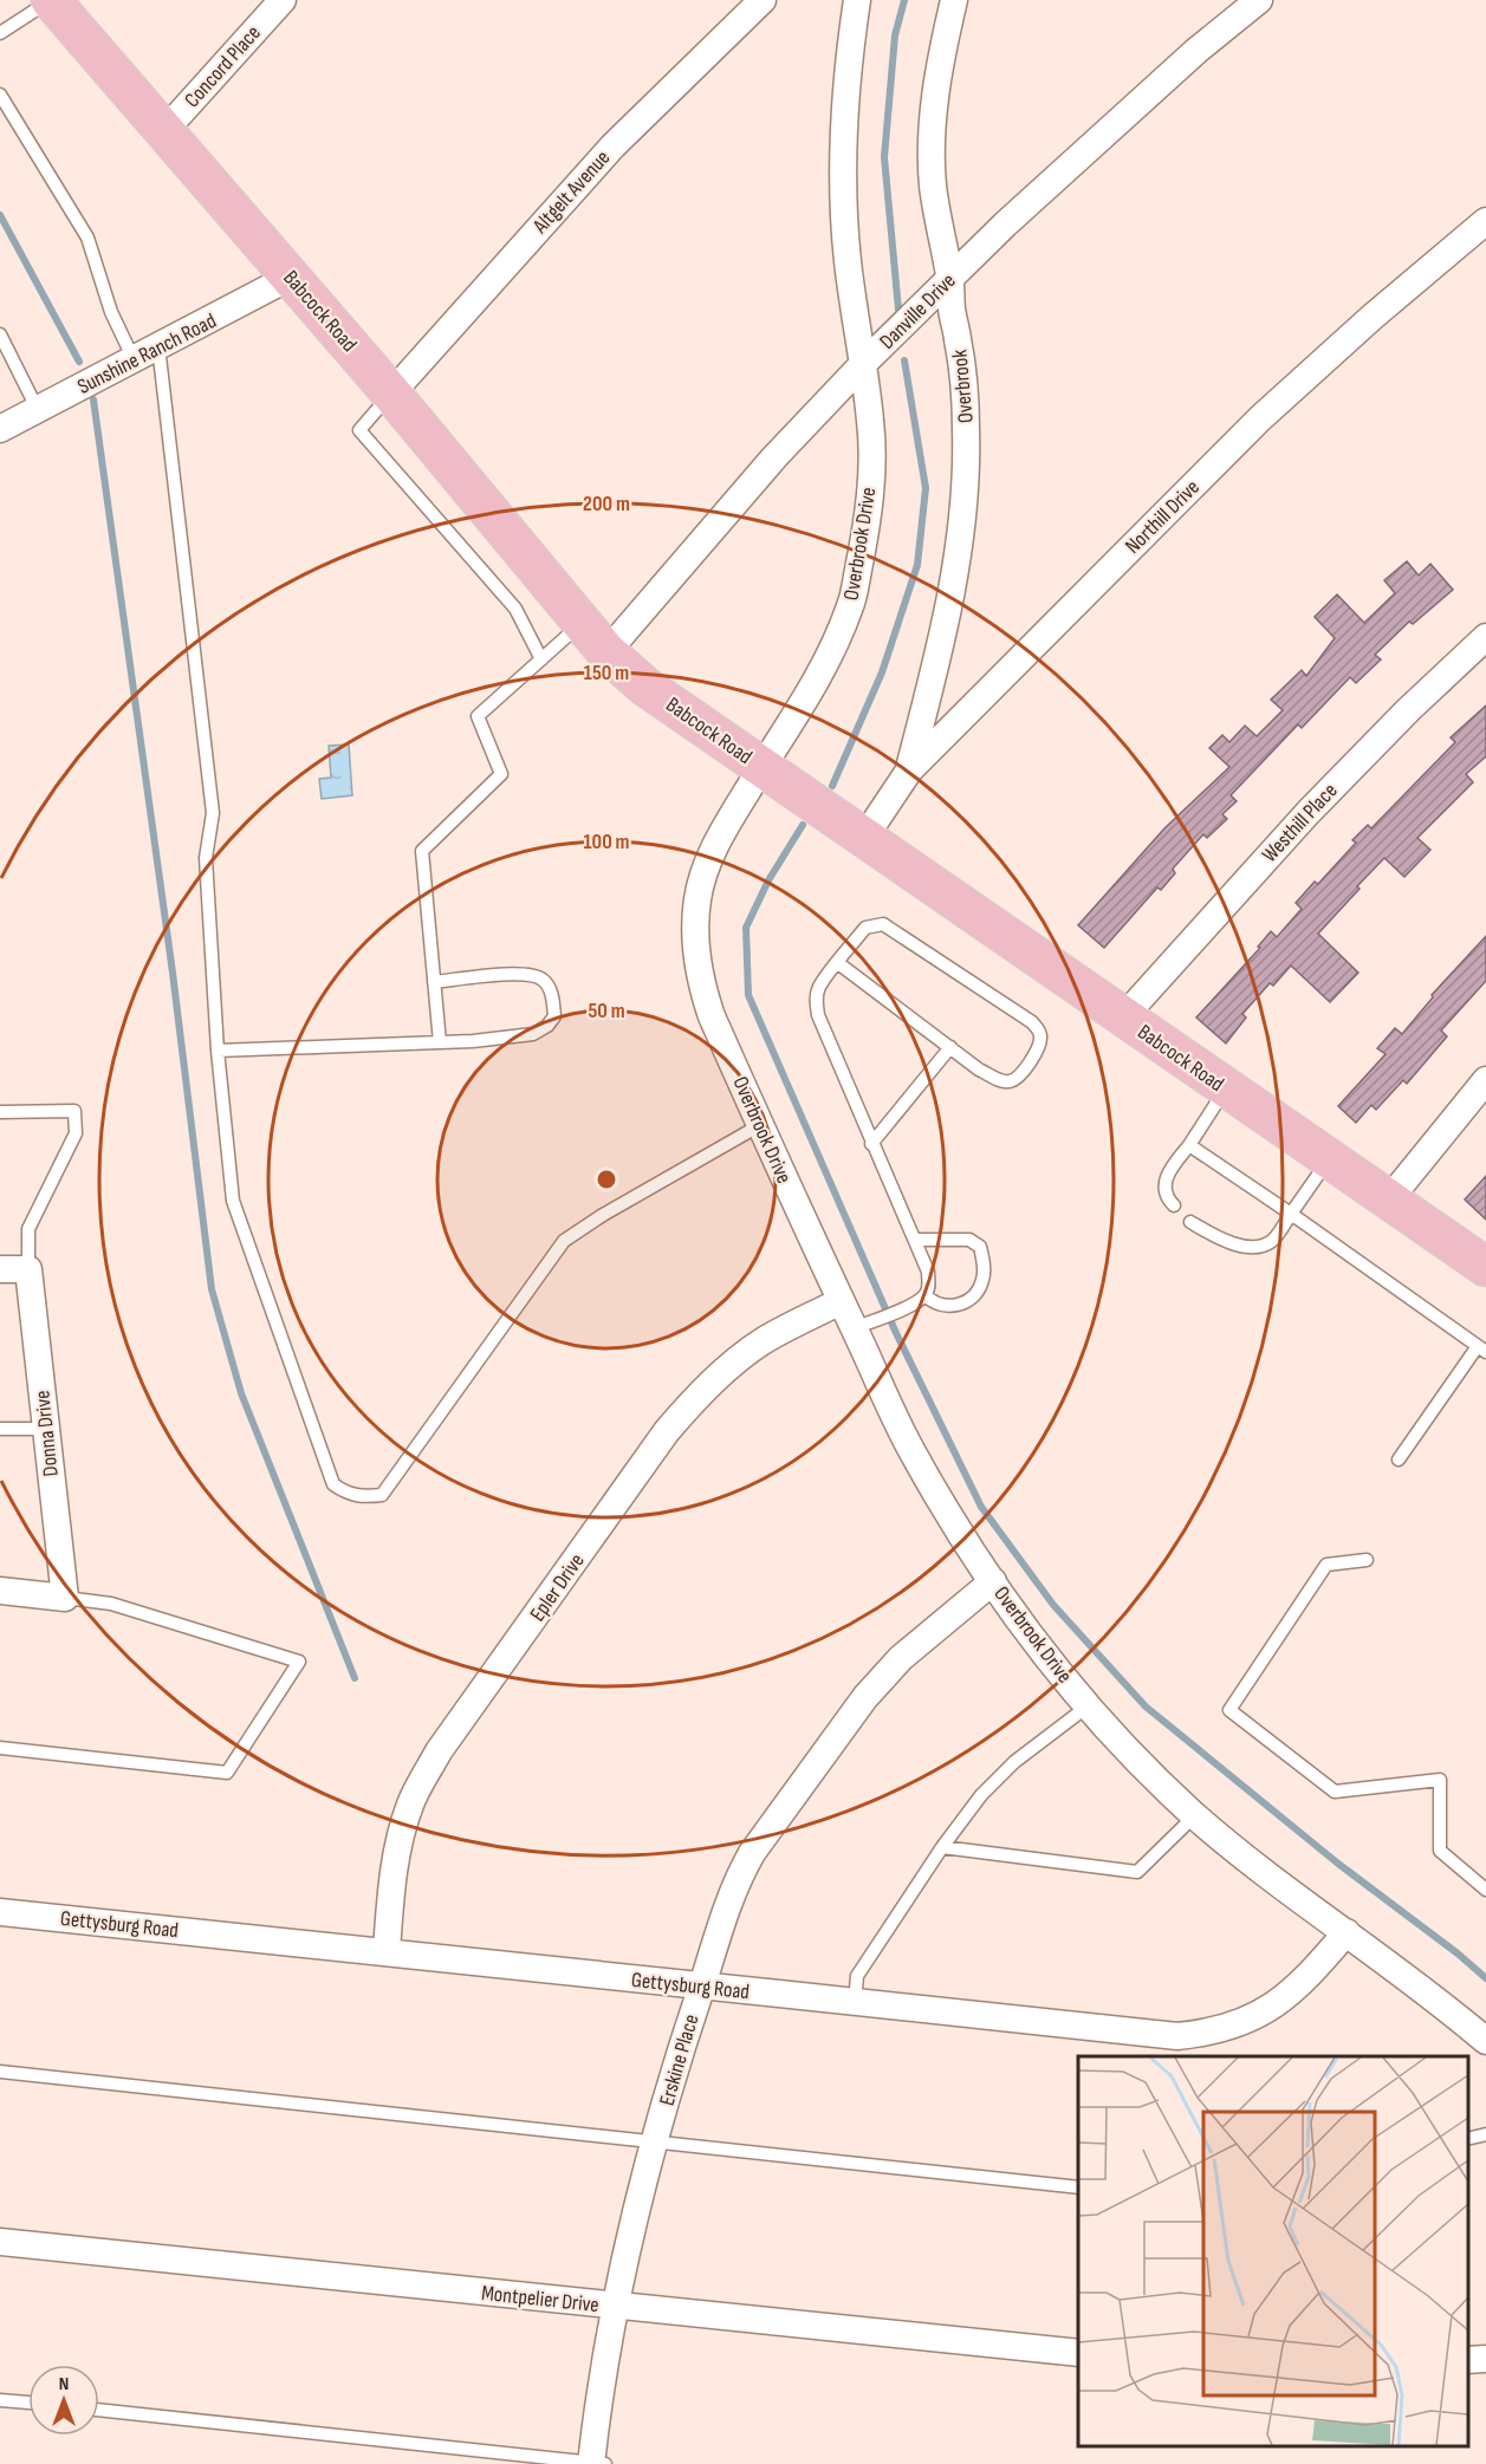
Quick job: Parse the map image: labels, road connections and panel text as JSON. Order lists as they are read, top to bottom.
{
  "streets": {
    "main road": ["Babcock Road"],
    "street": [
      "Concord Place",
      "Altgelt Avenue",
      "Danville Drive",
      "Sunshine Ranch Road",
      "Overbrook",
      "Northill Drive",
      "Overbrook Drive",
      "Westhill Place",
      "Donna Drive",
      "Epler Drive",
      "Gettysburg Road",
      "Erskine Place",
      "Montpelier Drive"
    ]
  },
  "crossings": [
    ["Concord Place", "Babcock Road"],
    ["Altgelt Avenue", "Babcock Road"],
    ["Babcock Road", "Danville Drive"],
    ["Babcock Road", "Sunshine Ranch Road"],
    ["Babcock Road", "Northill Drive"],
    ["Babcock Road", "Overbrook Drive"],
    ["Babcock Road", "Westhill Place"],
    ["Danville Drive", "Overbrook"],
    ["Danville Drive", "Overbrook Drive"],
    ["Overbrook", "Northill Drive"],
    ["Overbrook Drive", "Epler Drive"],
    ["Overbrook Drive", "Gettysburg Road"],
    ["Overbrook Drive", "Erskine Place"],
    ["Epler Drive", "Gettysburg Road"],
    ["Gettysburg Road", "Erskine Place"],
    ["Erskine Place", "Montpelier Drive"]
  ],
  "north": "top",
  "rings": [
    "200 m",
    "150 m",
    "100 m",
    "50 m"
  ]
}
